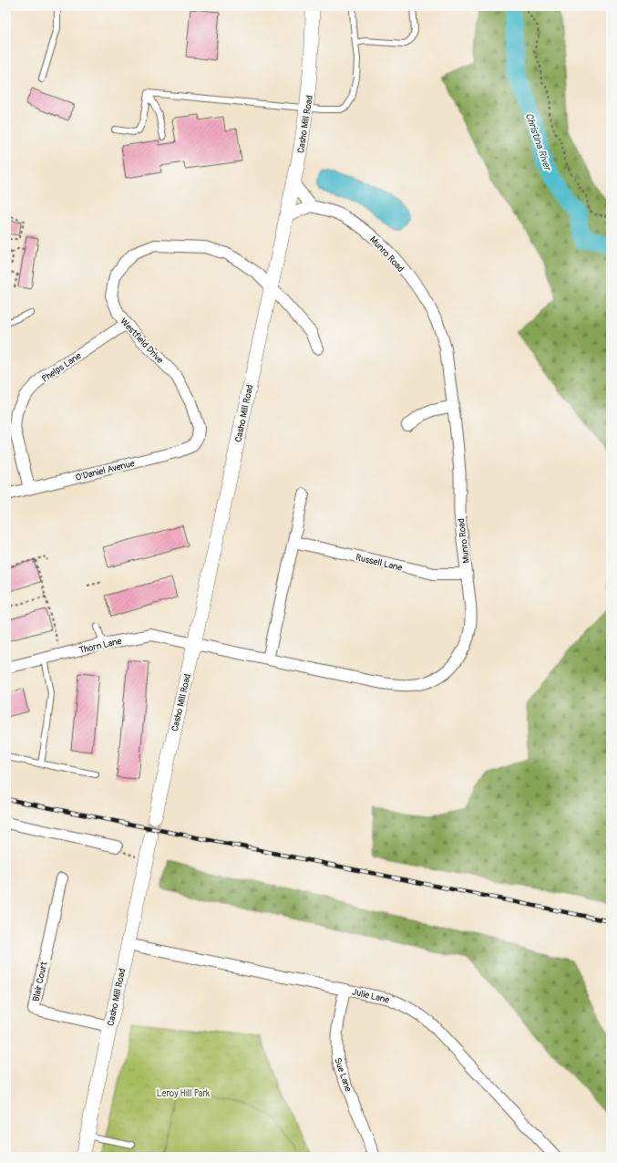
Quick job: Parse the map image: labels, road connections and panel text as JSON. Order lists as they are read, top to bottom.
{
  "streets": {
    "street": [
      "Casho Mill Road",
      "Munro Road",
      "Westfield Drive",
      "Phelps Lane",
      "O'Daniel Avenue",
      "Russell Lane",
      "Thorn Lane",
      "Blair Court",
      "Julie Lane",
      "Sue Lane"
    ]
  },
  "crossings": [
    ["Casho Mill Road", "Munro Road"],
    ["Casho Mill Road", "Westfield Drive"],
    ["Casho Mill Road", "Thorn Lane"],
    ["Casho Mill Road", "Blair Court"],
    ["Casho Mill Road", "Julie Lane"],
    ["Munro Road", "Russell Lane"],
    ["Munro Road", "Thorn Lane"],
    ["Westfield Drive", "Phelps Lane"],
    ["Westfield Drive", "O'Daniel Avenue"],
    ["Phelps Lane", "O'Daniel Avenue"],
    ["Julie Lane", "Sue Lane"]
  ],
  "water": ["Christina River"],
  "parks": ["Leroy Hill Park"]
}
